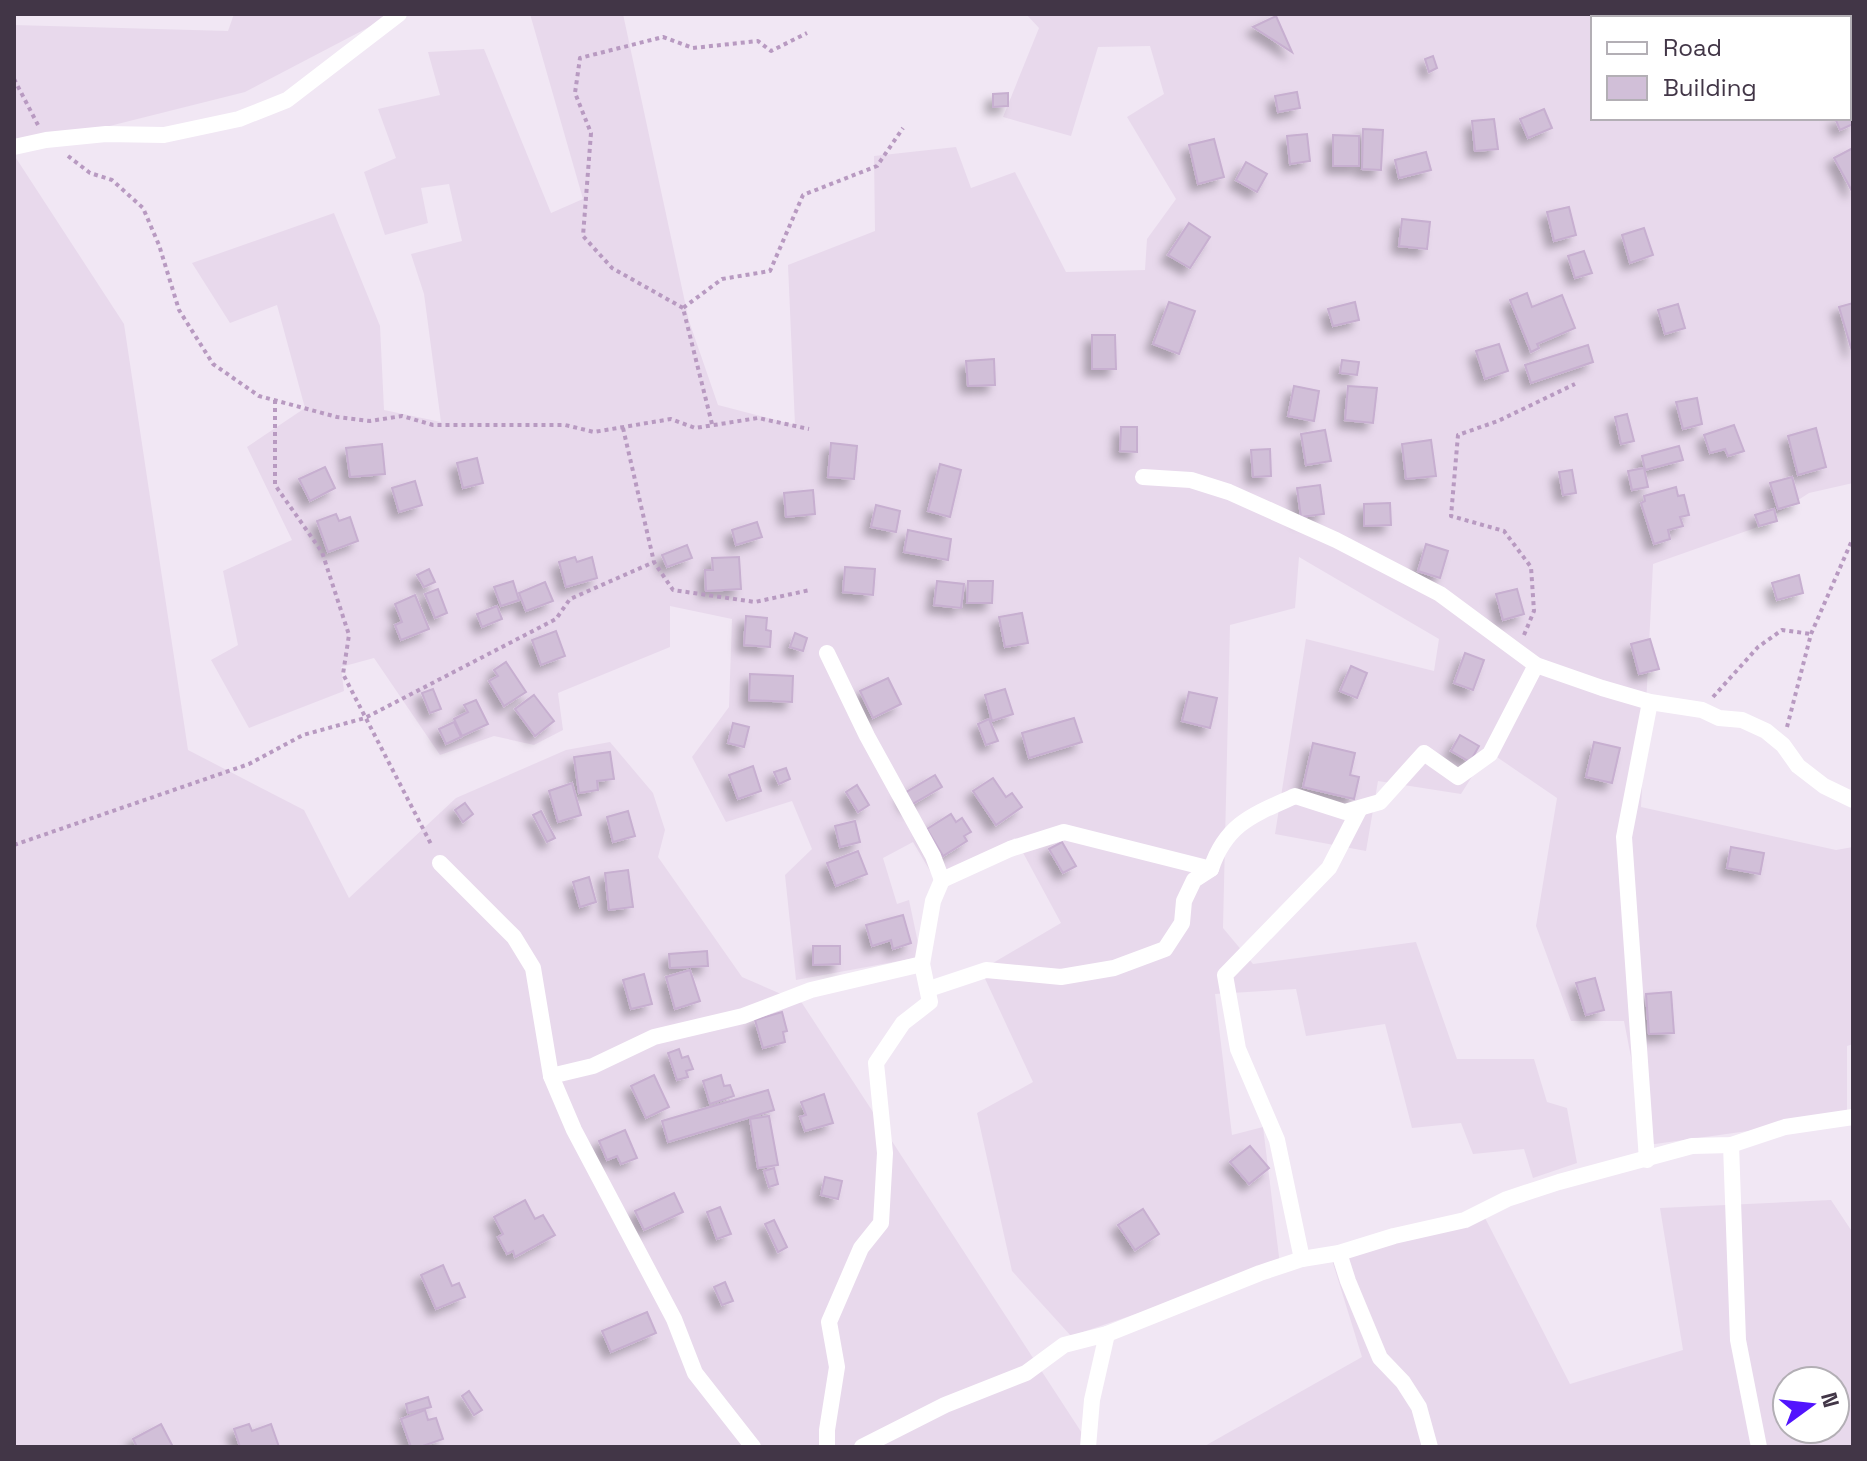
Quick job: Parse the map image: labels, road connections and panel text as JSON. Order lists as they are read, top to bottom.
{
  "legend": ["Road", "Building"],
  "north": "right"
}
